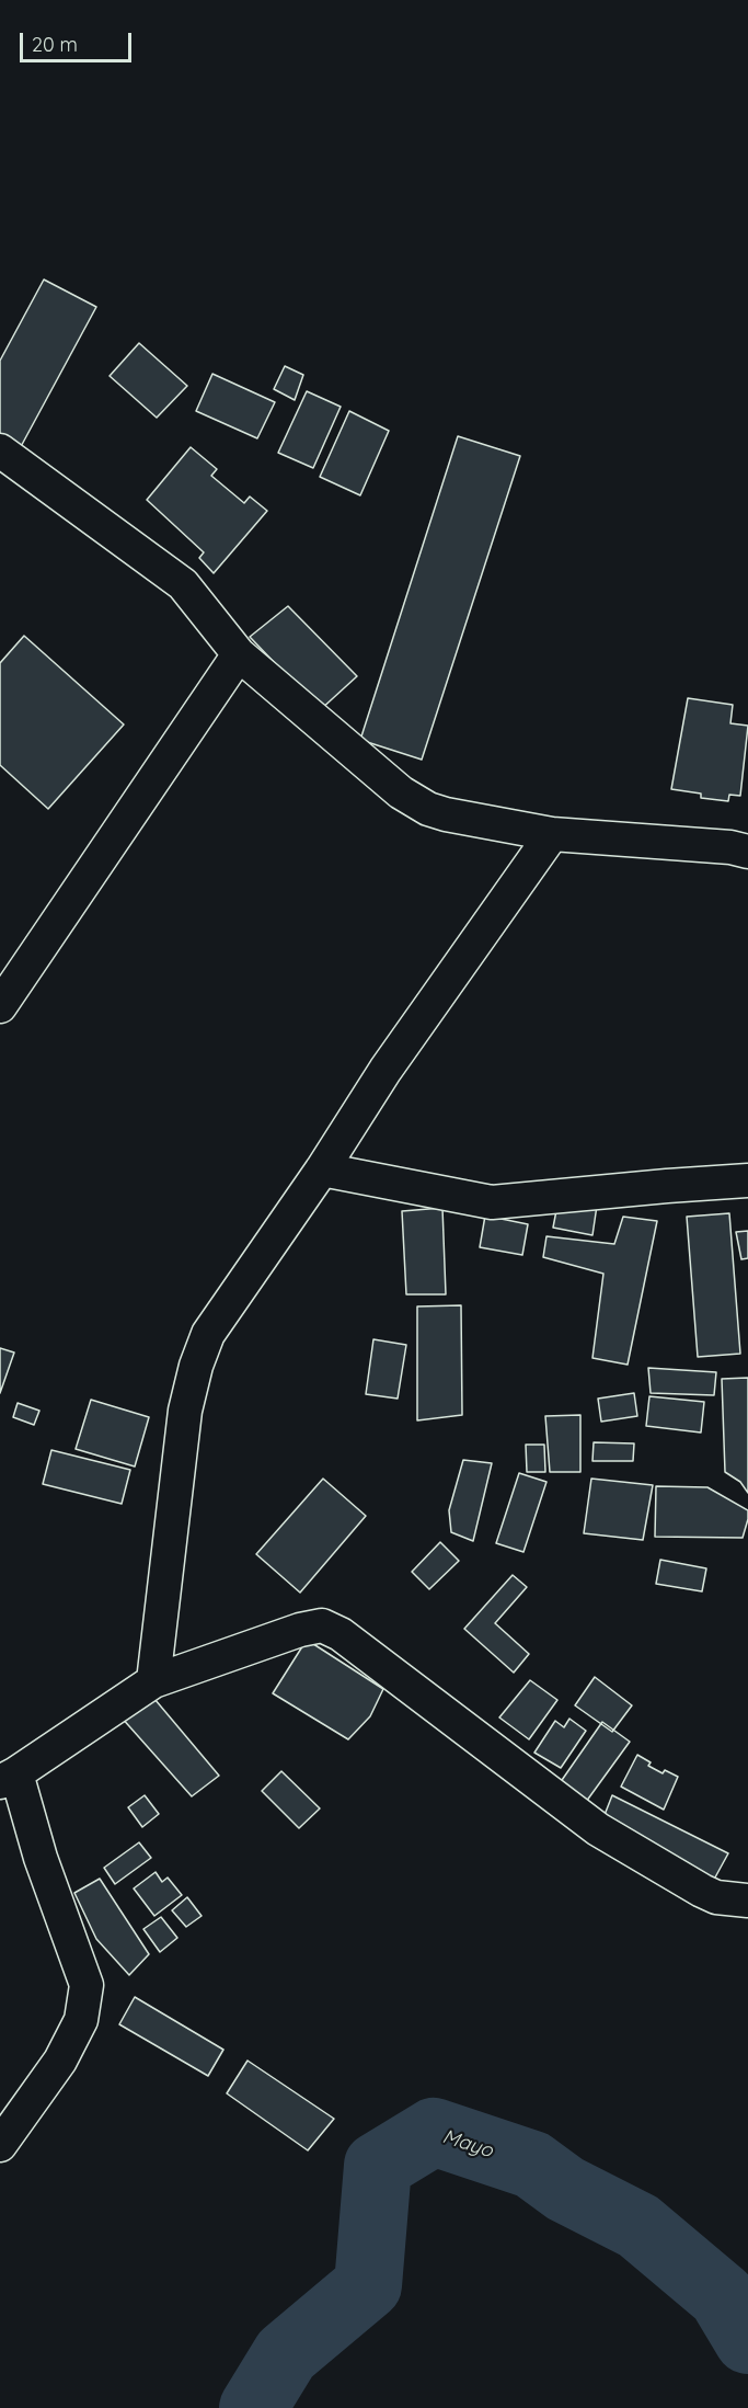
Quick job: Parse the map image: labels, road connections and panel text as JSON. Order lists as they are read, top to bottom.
{
  "water": ["Mayo"],
  "scale_bar": "20 m"
}
